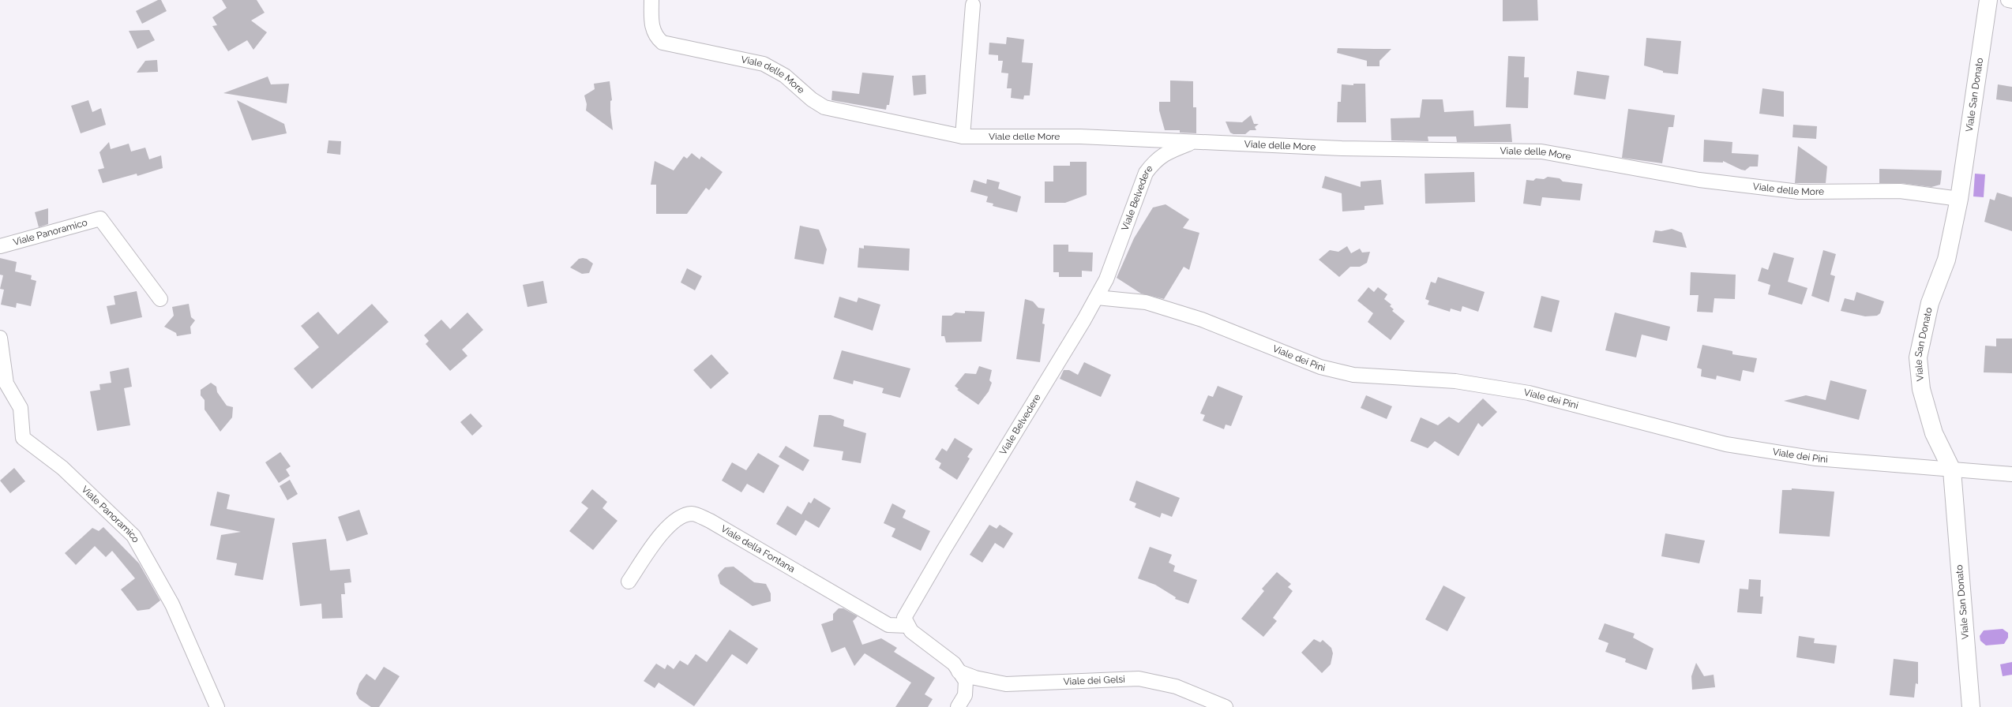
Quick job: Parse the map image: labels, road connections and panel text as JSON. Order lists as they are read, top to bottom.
{
  "streets": {
    "street": [
      "Viale delle More",
      "Viale San Donato",
      "Viale Belvedere",
      "Viale Panoramico",
      "Viale dei Pini",
      "Viale della Fontana",
      "Viale dei Gelsi"
    ]
  },
  "crossings": [
    ["Viale delle More", "Viale San Donato"],
    ["Viale delle More", "Viale Belvedere"],
    ["Viale San Donato", "Viale dei Pini"],
    ["Viale Belvedere", "Viale dei Pini"],
    ["Viale Belvedere", "Viale della Fontana"]
  ]
}
